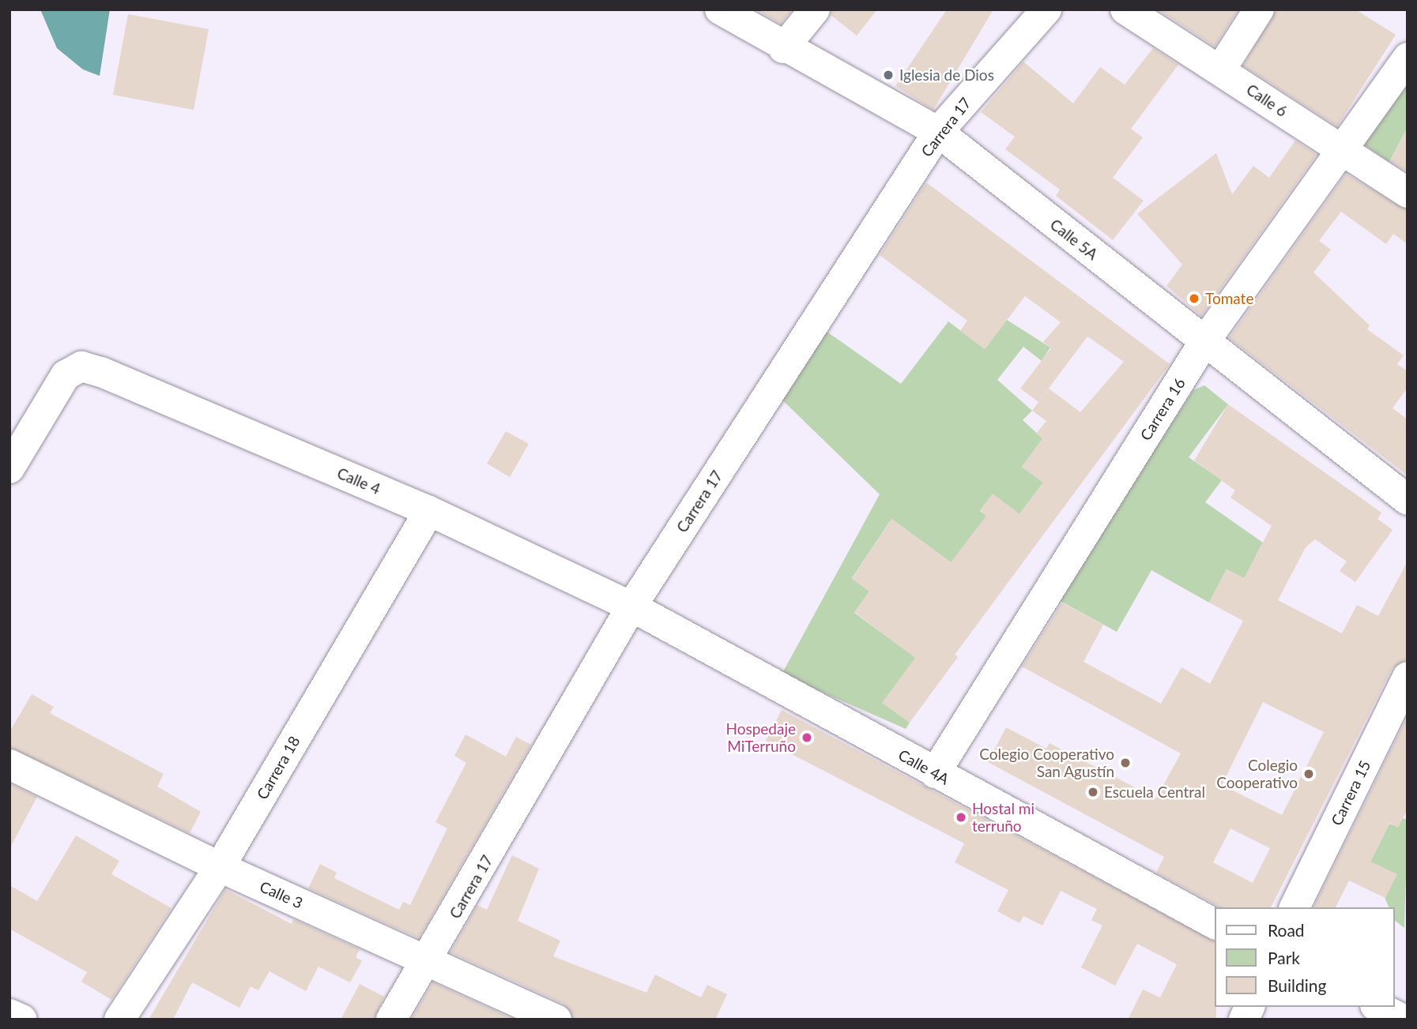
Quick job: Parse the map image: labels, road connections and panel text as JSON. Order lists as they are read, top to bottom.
{
  "streets": {
    "street": [
      "Calle 6",
      "Carrera 17",
      "Calle 5A",
      "Carrera 16",
      "Calle 4",
      "Calle 4A",
      "Carrera 18",
      "Carrera 15",
      "Calle 3"
    ]
  },
  "crossings": [
    ["Calle 6", "Carrera 16"],
    ["Carrera 17", "Calle 5A"],
    ["Carrera 17", "Calle 4"],
    ["Carrera 17", "Calle 4A"],
    ["Carrera 17", "Calle 3"],
    ["Calle 5A", "Carrera 16"],
    ["Carrera 16", "Calle 4A"],
    ["Calle 4", "Calle 4A"],
    ["Calle 4", "Carrera 18"],
    ["Carrera 18", "Calle 3"]
  ],
  "places": [
    "Iglesia de Dios",
    "Tomate",
    "Hospedaje MiTerruño",
    "Colegio Cooperativo San Agustín",
    "Colegio Cooperativo",
    "Escuela Central",
    "Hostal mi terruño"
  ],
  "legend": ["Road", "Park", "Building"]
}
